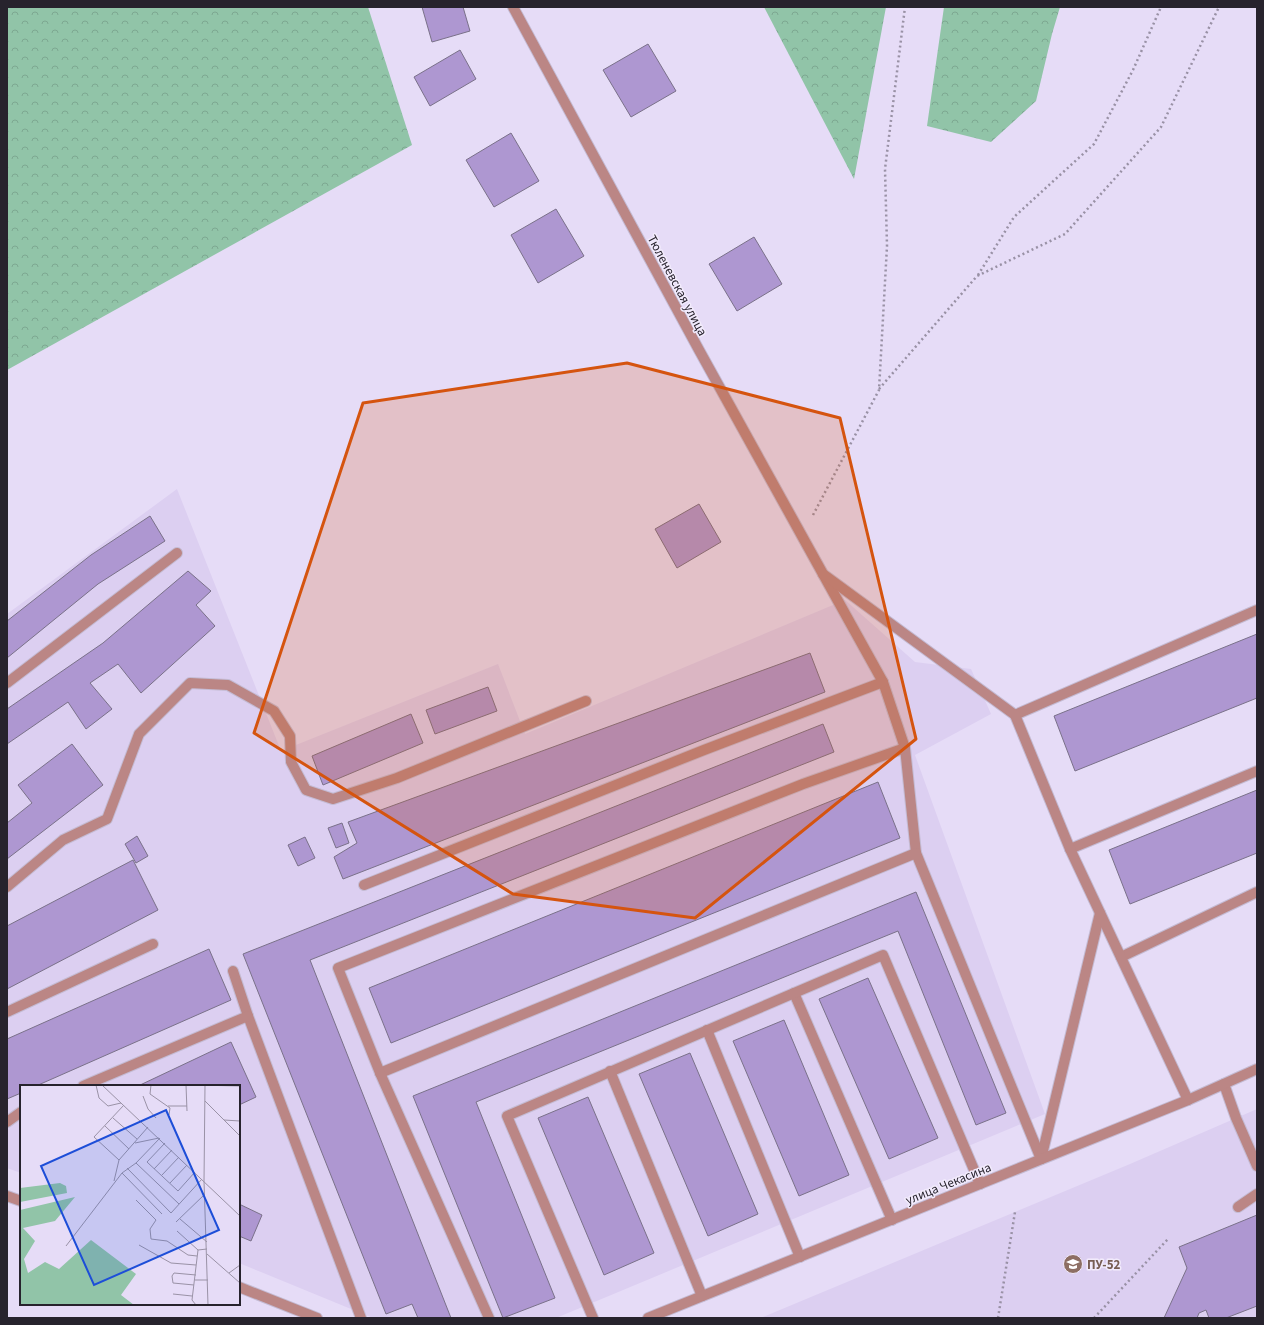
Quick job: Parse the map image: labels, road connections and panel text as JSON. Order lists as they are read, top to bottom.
{
  "streets": {
    "street": ["Тюленевская улица", "улица Чекасина"]
  },
  "crossings": [
    ["Тюленевская улица", "улица Чекасина"]
  ],
  "places": {
    "school or university": ["ПУ-52"]
  }
}
